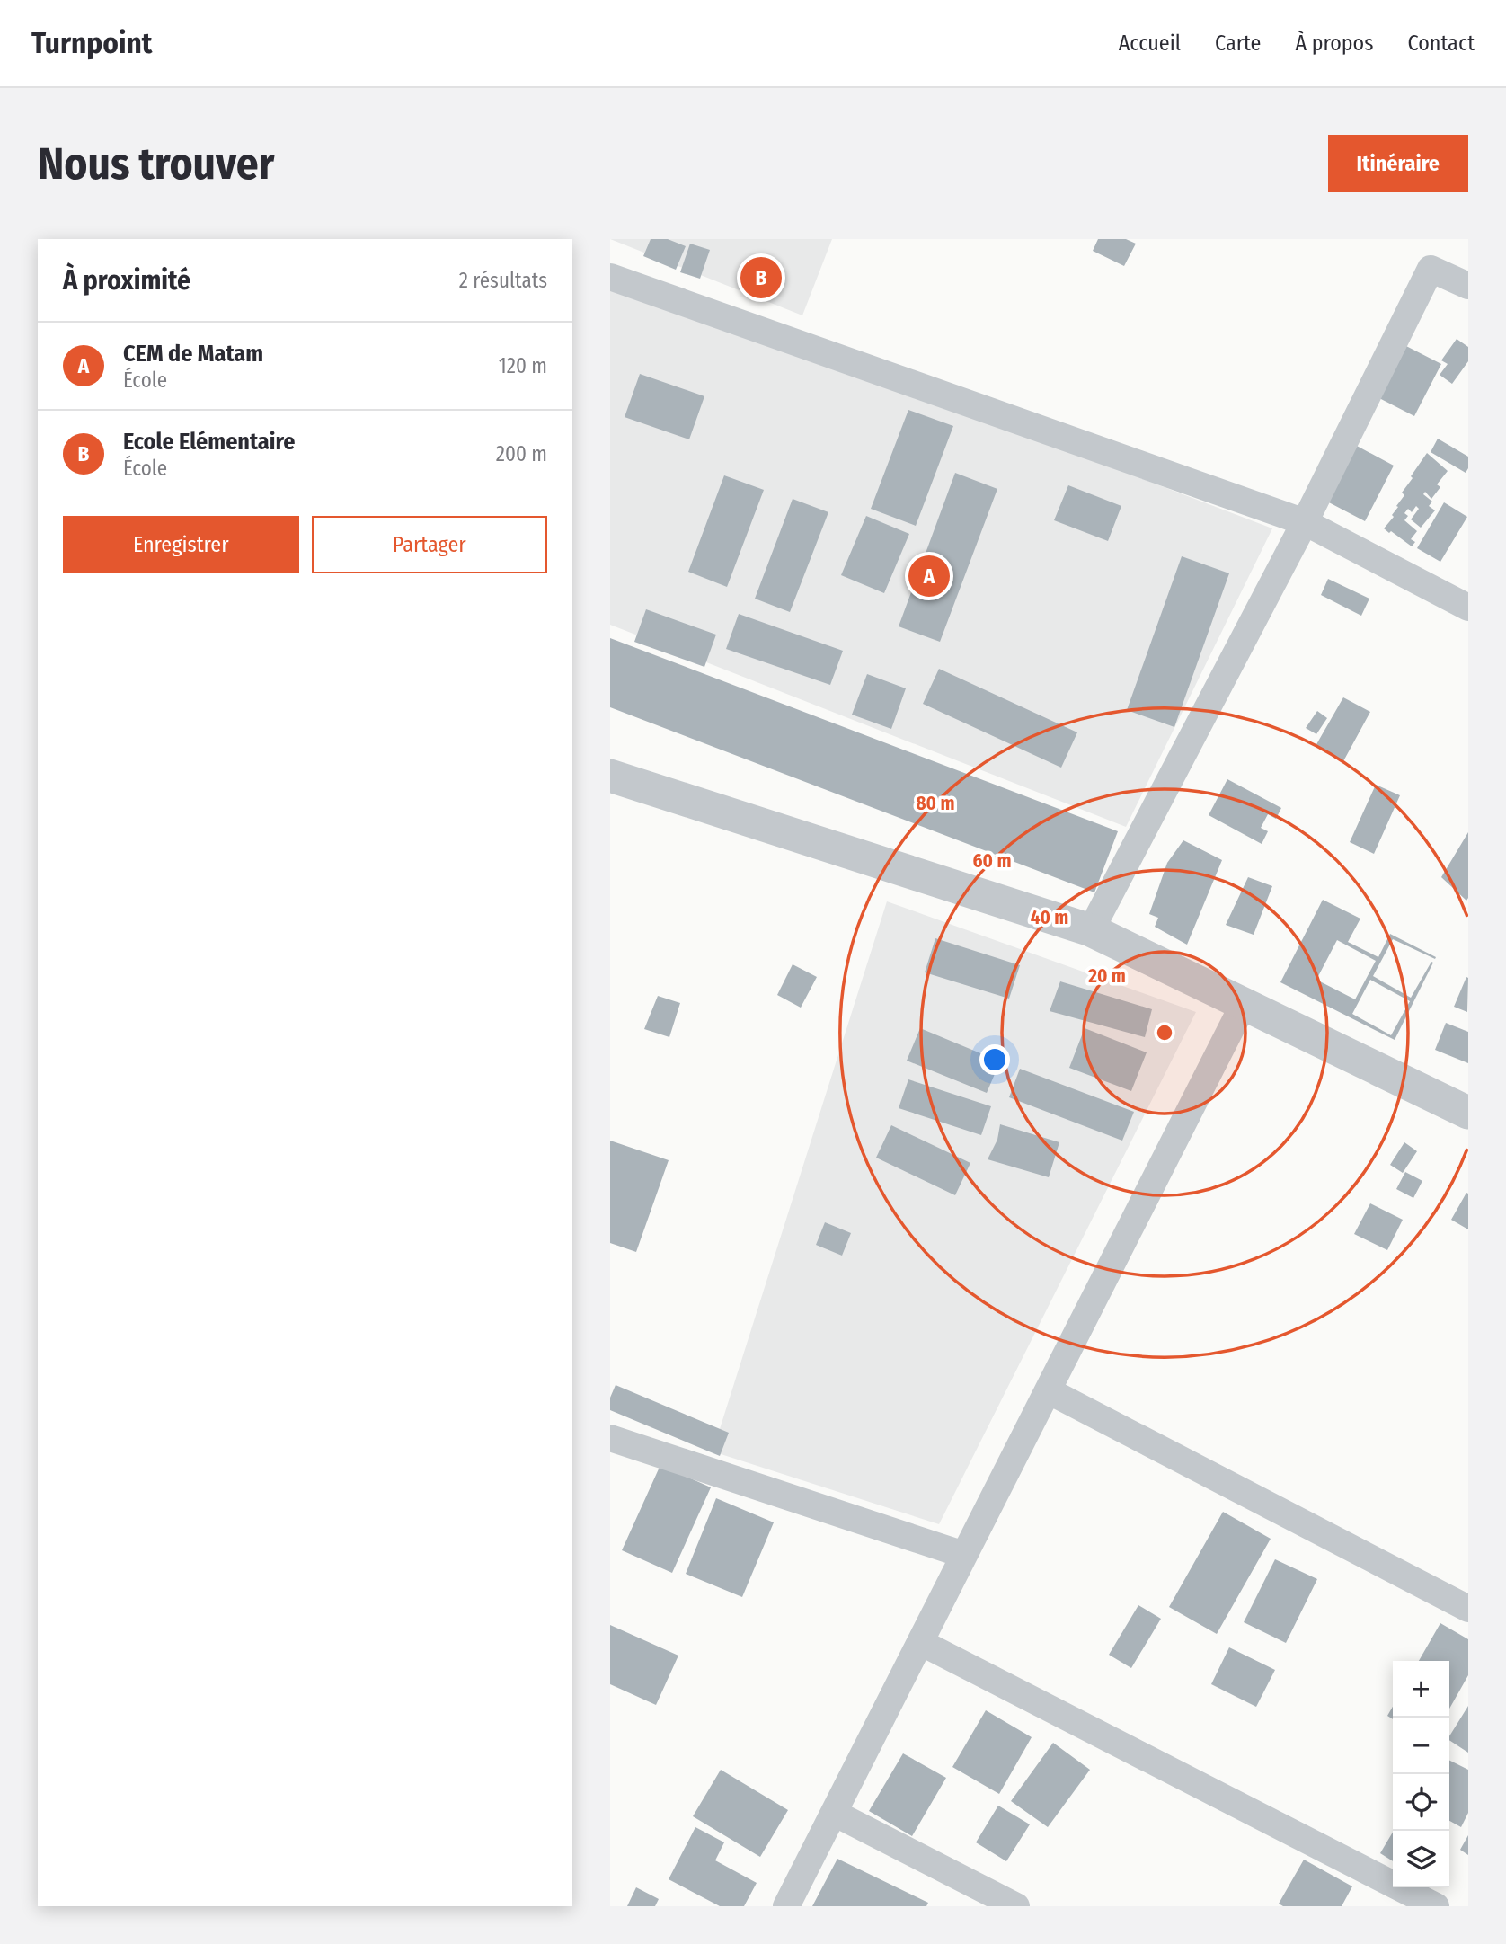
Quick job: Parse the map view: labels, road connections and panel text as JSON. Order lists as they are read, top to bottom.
{
  "page": {
    "header": "Turnpoint",
    "nav": [
      "Accueil",
      "Carte",
      "À propos",
      "Contact"
    ],
    "buttons": [
      "Itinéraire",
      ["Enregistrer", "Partager"]
    ],
    "title": "Nous trouver",
    "heading": ["À proximité", "2 résultats"],
    "pins": ["B", "A"],
    "list": [
      {
        "mark": "A",
        "name": "CEM de Matam",
        "note": "École",
        "value": "120 m"
      },
      {
        "mark": "B",
        "name": "Ecole Elémentaire",
        "note": "École",
        "value": "200 m"
      }
    ],
    "map_buttons": ["+", "−"]
  },
  "rings": [
    "80 m",
    "60 m",
    "40 m",
    "20 m"
  ]
}
